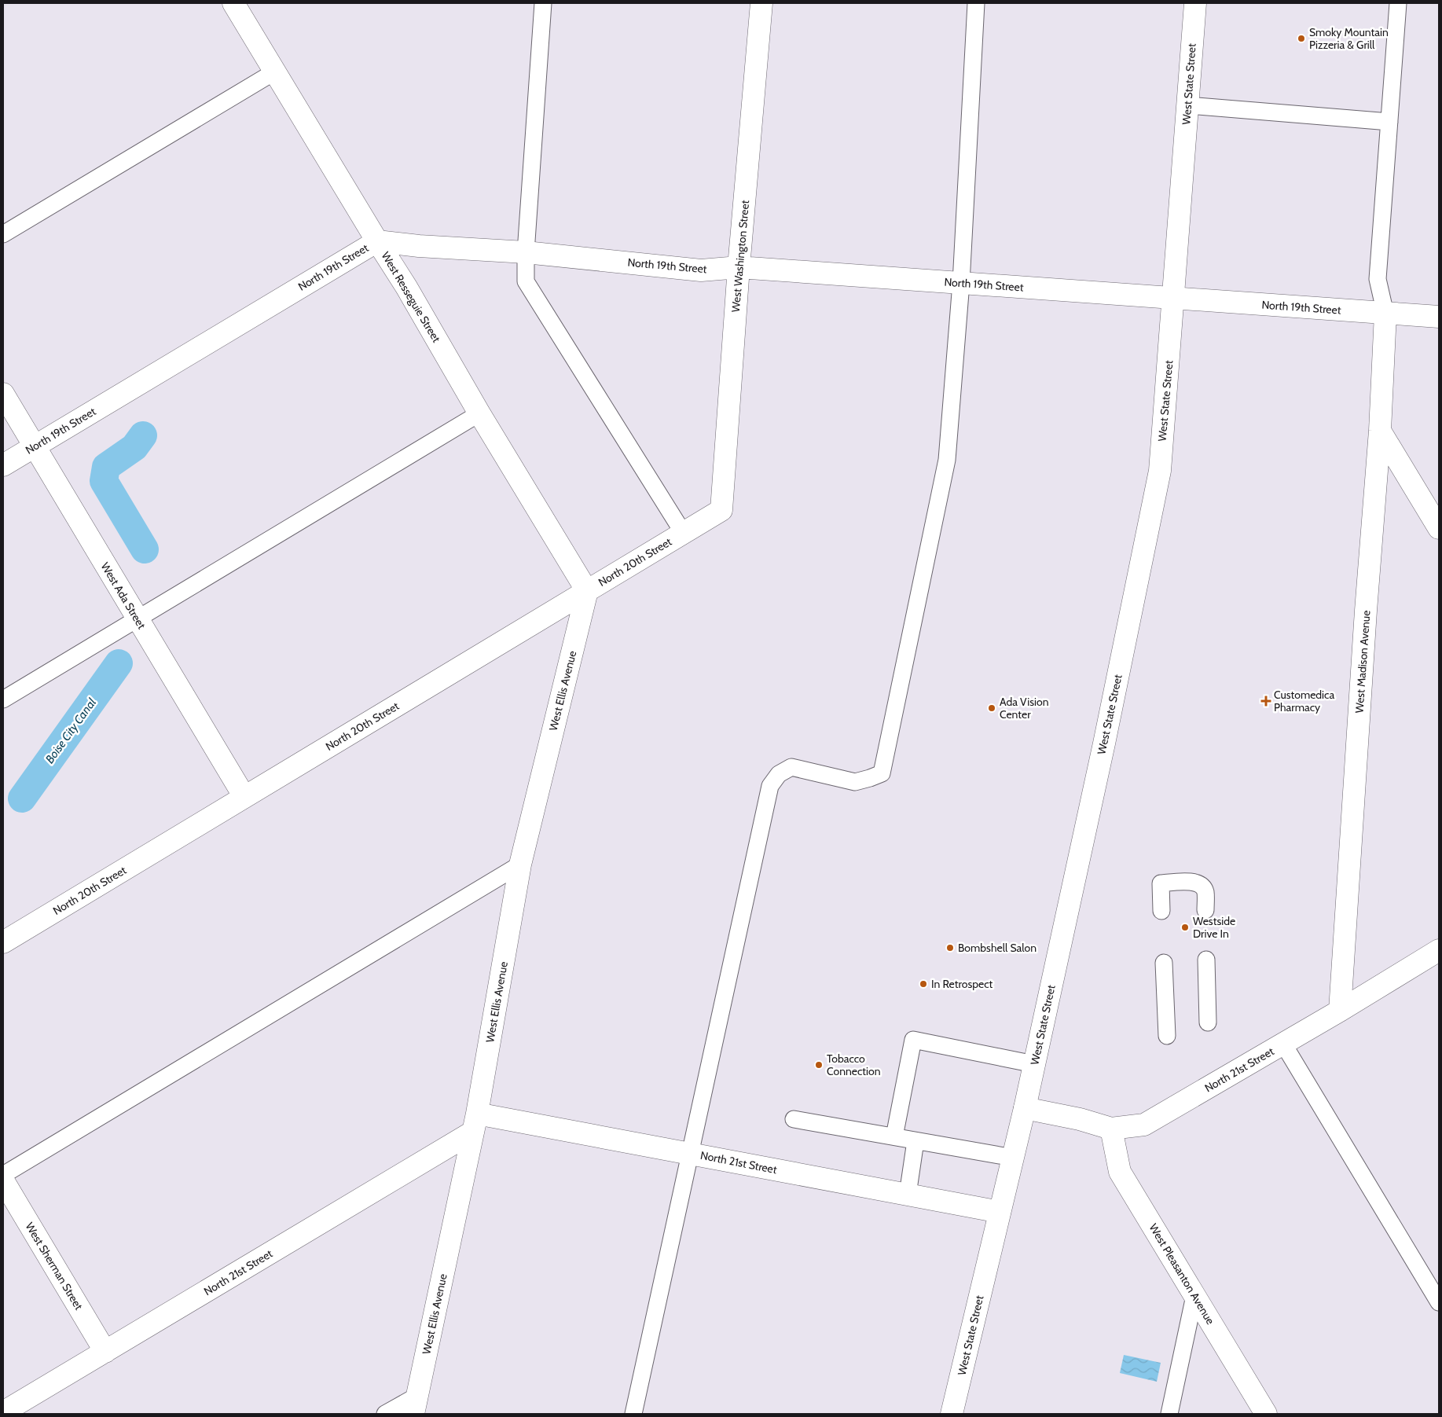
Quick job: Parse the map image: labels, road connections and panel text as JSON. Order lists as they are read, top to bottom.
{
  "streets": {
    "street": [
      "West State Street",
      "West Washington Street",
      "North 19th Street",
      "West Resseguie Street",
      "North 20th Street",
      "West Ada Street",
      "West Madison Avenue",
      "West Ellis Avenue",
      "North 21st Street",
      "West Sherman Street",
      "West Pleasanton Avenue"
    ]
  },
  "crossings": [
    ["West State Street", "North 19th Street"],
    ["West State Street", "North 21st Street"],
    ["West Washington Street", "North 19th Street"],
    ["West Washington Street", "North 20th Street"],
    ["North 19th Street", "West Resseguie Street"],
    ["North 19th Street", "West Ada Street"],
    ["North 19th Street", "West Madison Avenue"],
    ["West Resseguie Street", "North 20th Street"],
    ["West Resseguie Street", "West Ellis Avenue"],
    ["North 20th Street", "West Ada Street"],
    ["North 20th Street", "West Ellis Avenue"],
    ["West Madison Avenue", "North 21st Street"],
    ["West Ellis Avenue", "North 21st Street"],
    ["North 21st Street", "West Sherman Street"],
    ["North 21st Street", "West Pleasanton Avenue"]
  ],
  "water": ["Boise City Canal"],
  "places": {
    "other": [
      "Smoky Mountain Pizzeria & Grill",
      "Ada Vision Center",
      "Westside Drive In",
      "Bombshell Salon",
      "In Retrospect",
      "Tobacco Connection"
    ],
    "health": ["Customedica Pharmacy"]
  }
}
